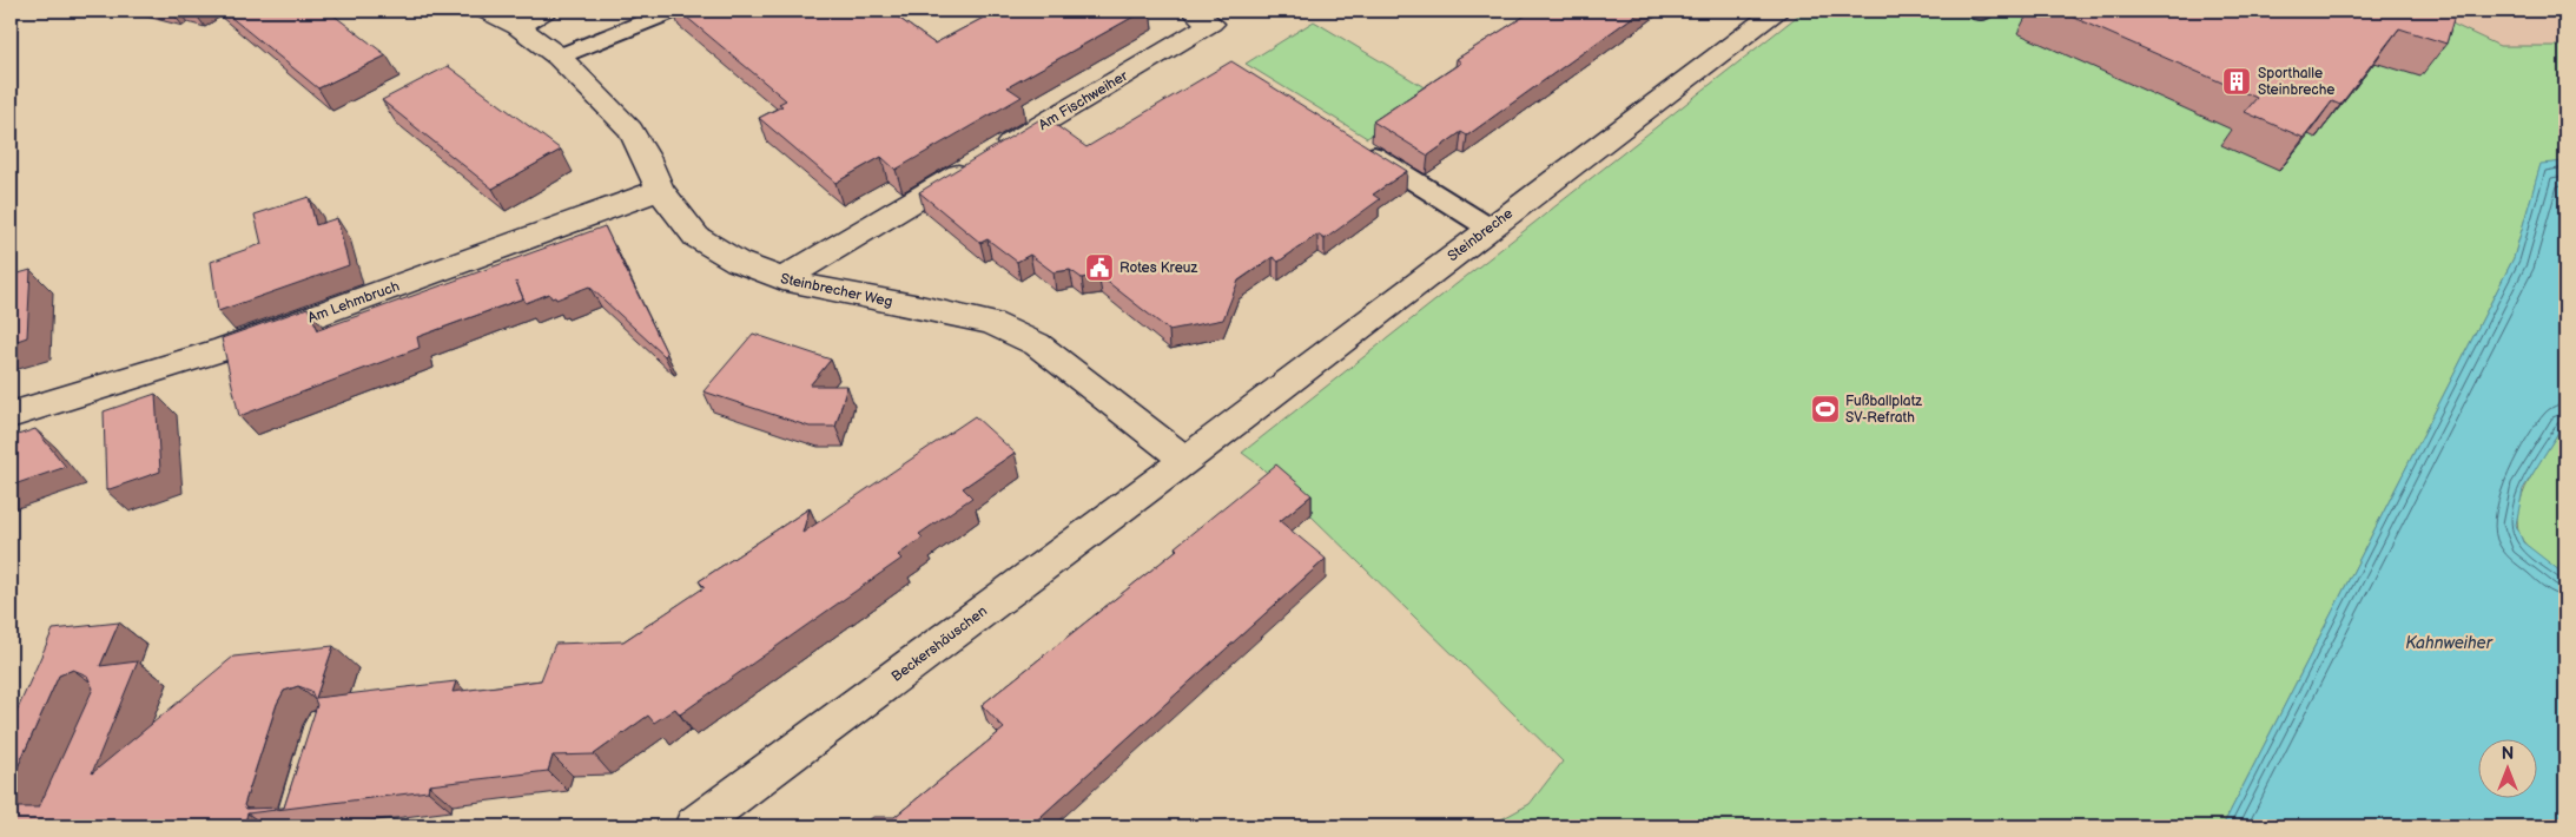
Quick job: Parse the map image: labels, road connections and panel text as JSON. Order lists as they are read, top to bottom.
{
  "streets": {
    "street": [
      "Am Fischweiher",
      "Steinbreche",
      "Steinbrecher Weg",
      "Am Lehmbruch",
      "Beckershäuschen"
    ]
  },
  "crossings": [
    ["Am Fischweiher", "Steinbrecher Weg"],
    ["Steinbreche", "Steinbrecher Weg"],
    ["Steinbreche", "Beckershäuschen"],
    ["Steinbrecher Weg", "Am Lehmbruch"],
    ["Steinbrecher Weg", "Beckershäuschen"]
  ],
  "water": ["Kahnweiher"],
  "places": {
    "building": ["Sporthalle Steinbreche"],
    "public building": ["Rotes Kreuz"],
    "sports": ["Fußballplatz SV-Refrath"]
  },
  "north": "top"
}
